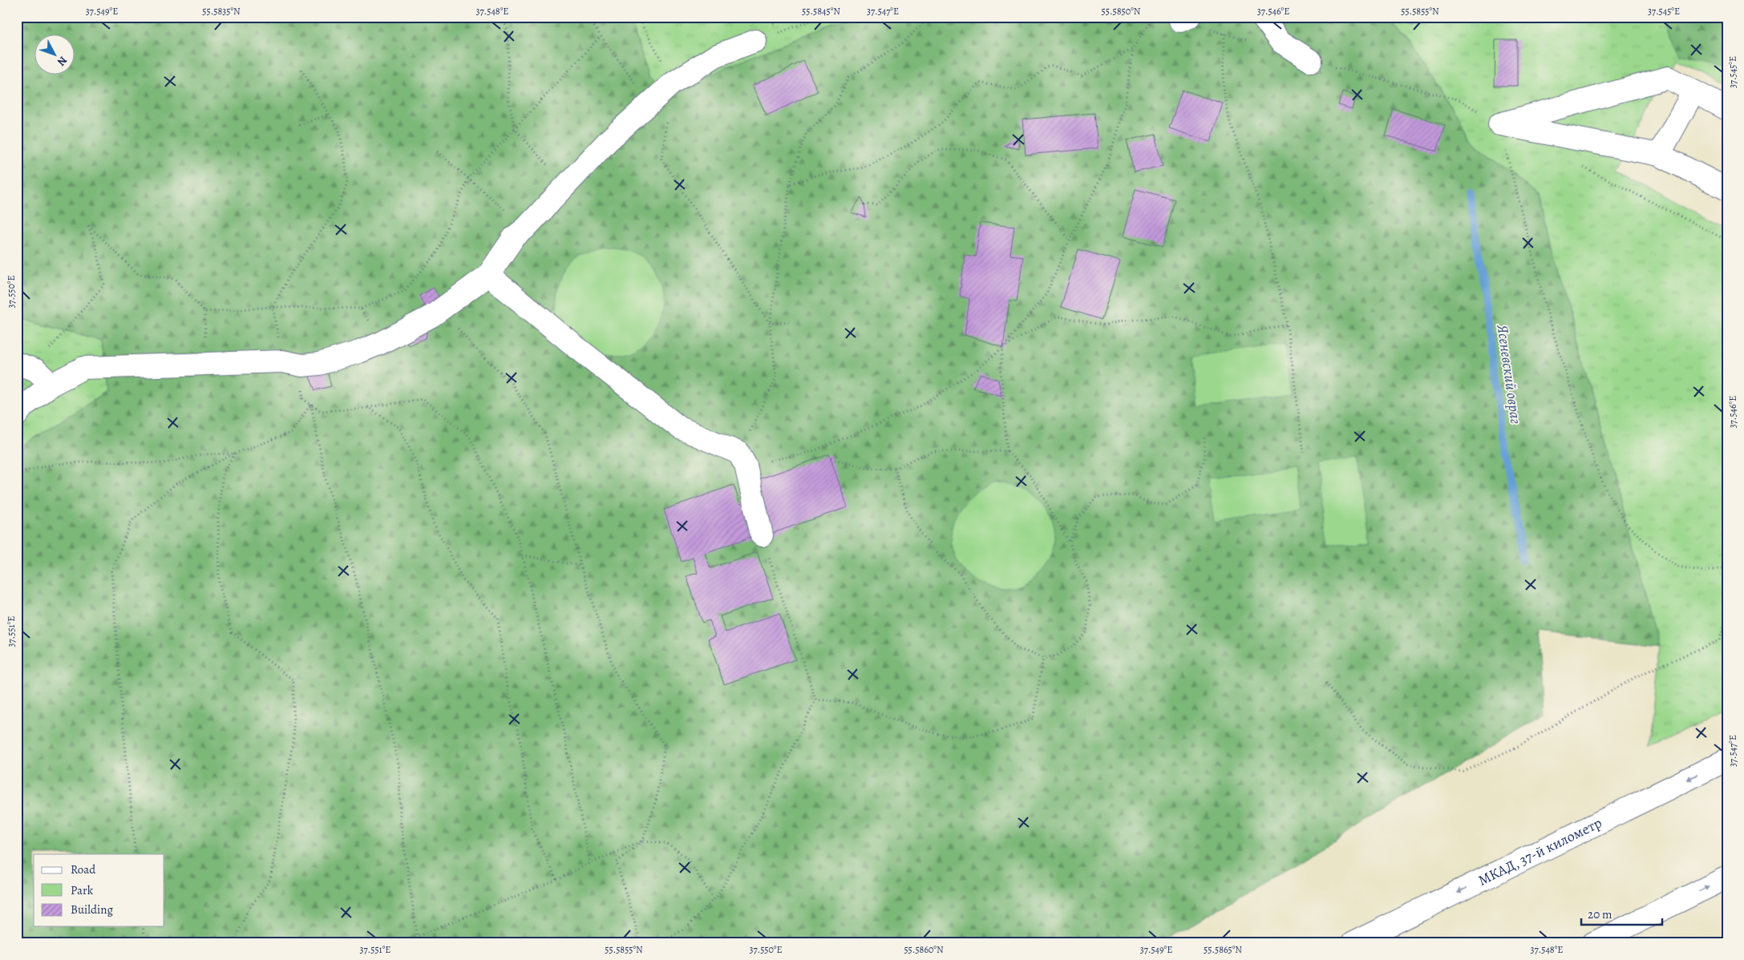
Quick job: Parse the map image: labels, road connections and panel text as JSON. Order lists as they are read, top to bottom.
{
  "streets": {
    "main road": ["МКАД, 37-й километр"]
  },
  "water": ["Ясеневский овраг"],
  "legend": ["Road", "Park", "Building"],
  "scale_bar": "20 m",
  "north": "bottom right",
  "coordinates": [
    "37.549°E",
    "55.5835°N",
    "37.548°E",
    "55.5845°N",
    "37.547°E",
    "55.5850°N",
    "37.546°E",
    "55.5855°N",
    "37.545°E",
    "37.550°E",
    "37.551°E",
    "55.5860°N",
    "55.5865°N"
  ]
}
